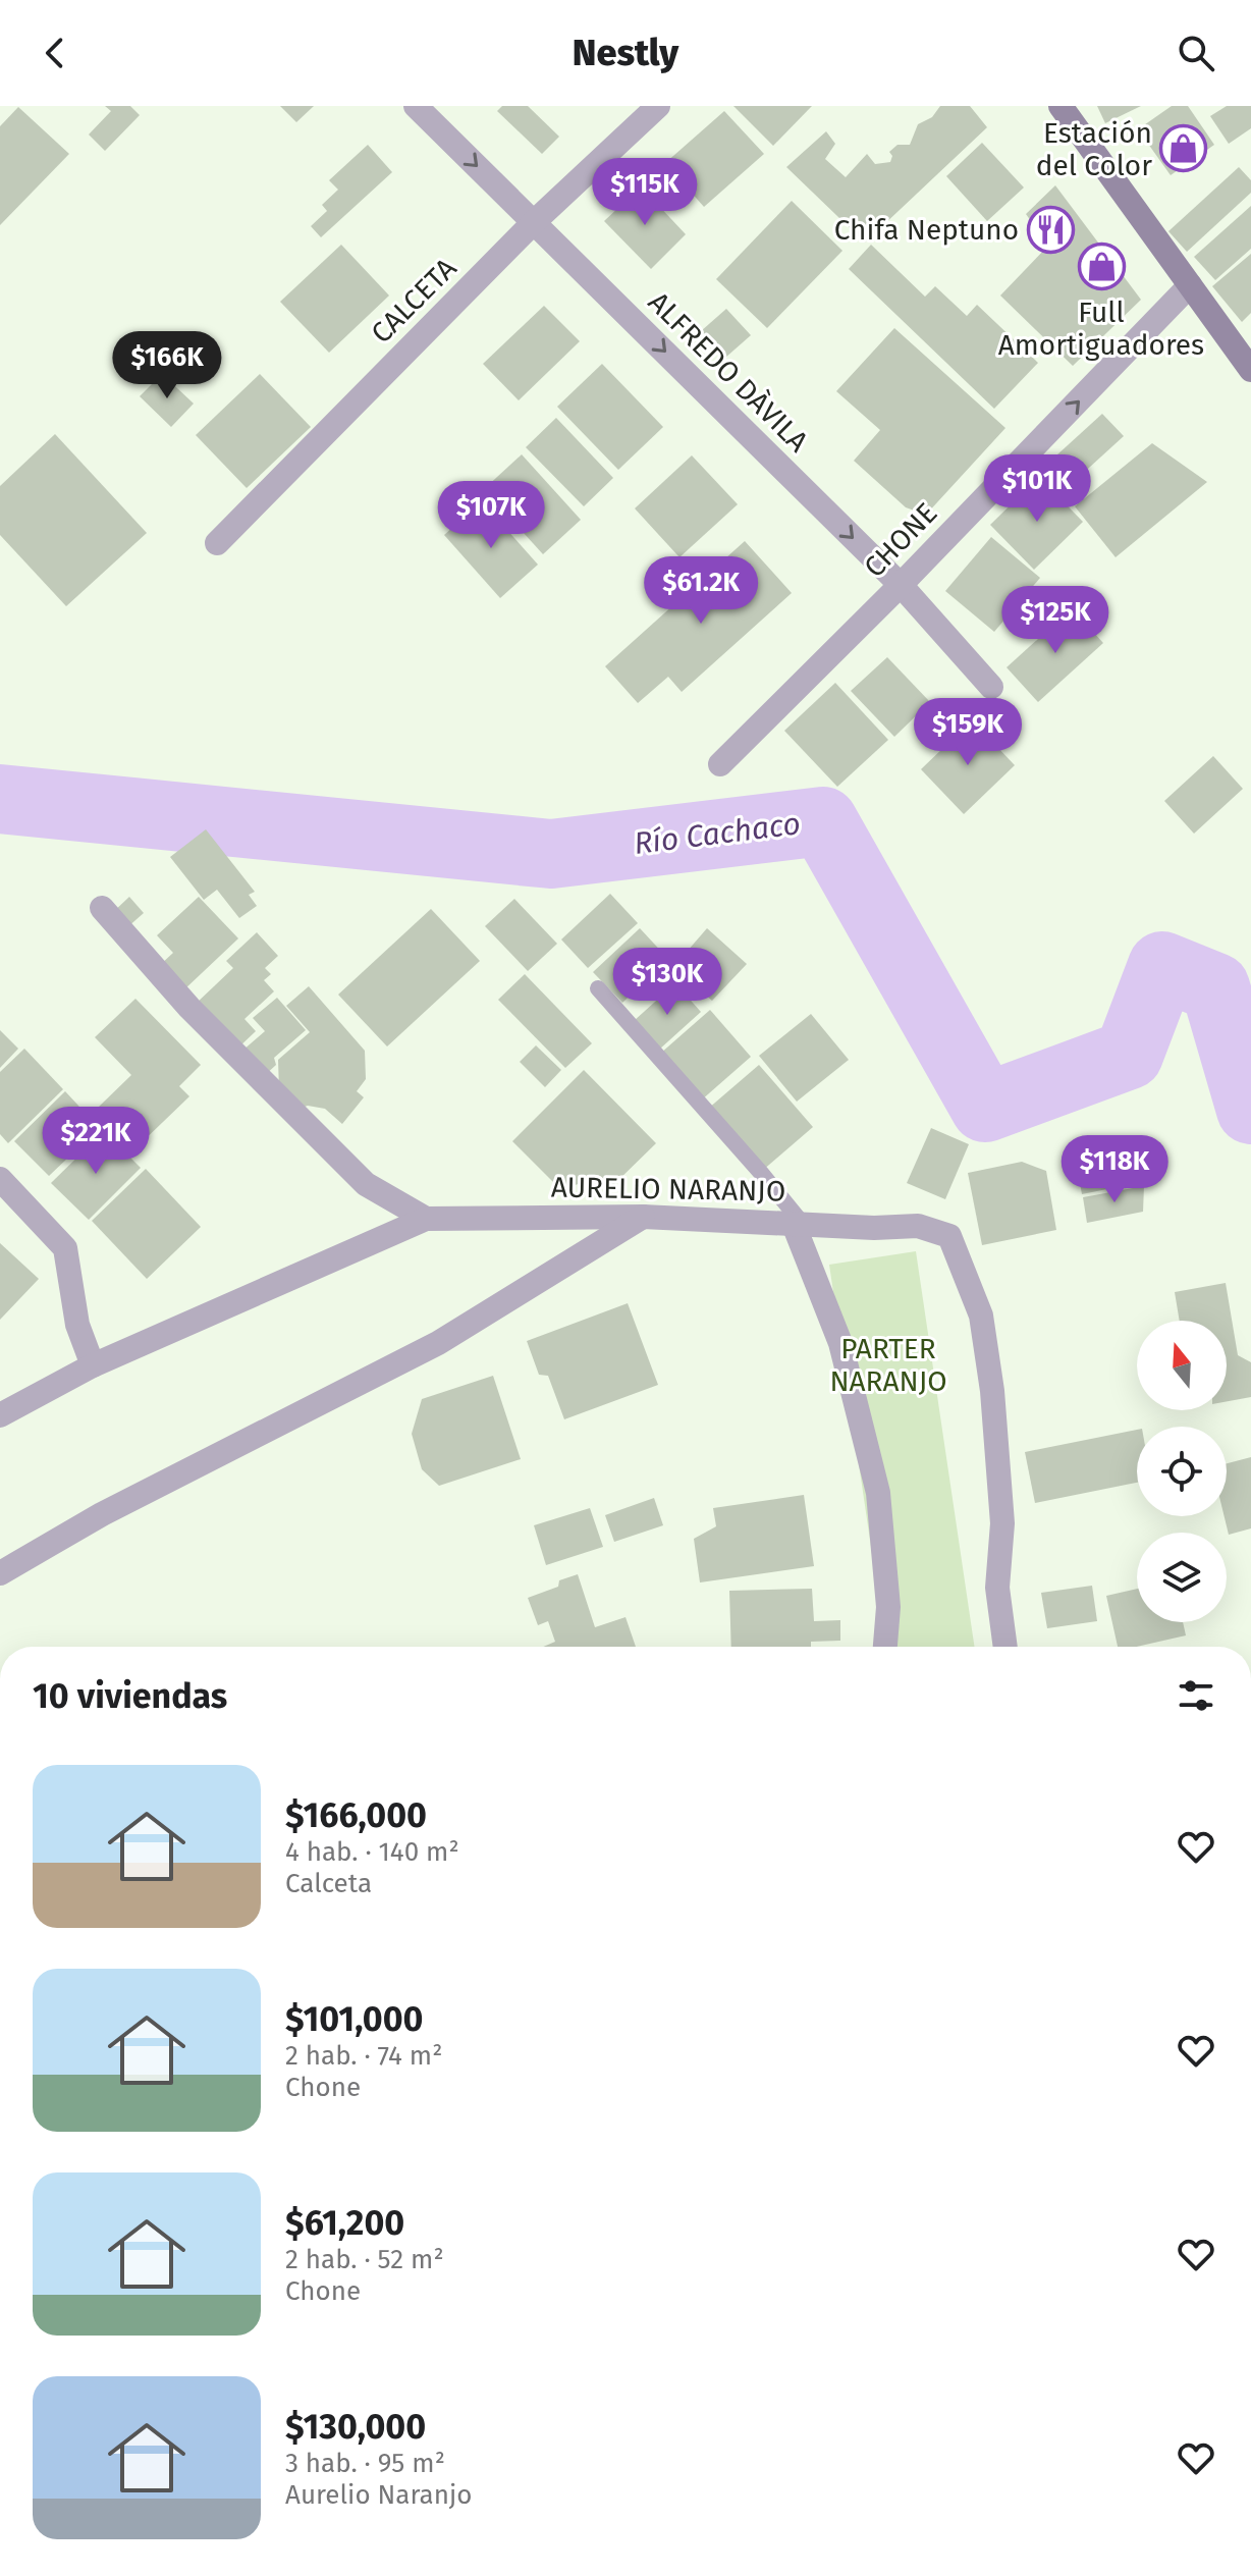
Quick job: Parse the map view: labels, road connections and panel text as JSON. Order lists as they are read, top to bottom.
{
  "streets": {
    "street": [
      "CALCETA",
      "ALFREDO DÀVILA",
      "CHONE",
      "AURELIO NARANJO"
    ]
  },
  "crossings": [
    ["CALCETA", "ALFREDO DÀVILA"],
    ["ALFREDO DÀVILA", "CHONE"]
  ],
  "one_way": ["ALFREDO DÀVILA", "CHONE"],
  "water": ["Río Cachaco"],
  "parks": ["PARTER NARANJO"],
  "places": {
    "shop": ["Estación del Color", "Full Amortiguadores"],
    "restaurant": ["Chifa Neptuno"]
  },
  "north": "top",
  "page": {
    "header": "Nestly",
    "price": [
      "$115K",
      "$166K",
      "$101K",
      "$107K",
      "$61.2K",
      "$125K",
      "$159K",
      "$130K",
      "$221K",
      "$118K"
    ],
    "heading": "10 viviendas",
    "list": [
      {
        "name": "$166,000",
        "note": "4 hab. · 140 m² · Calceta"
      },
      {
        "name": "$101,000",
        "note": "2 hab. · 74 m² · Chone"
      },
      {
        "name": "$61,200",
        "note": "2 hab. · 52 m² · Chone"
      },
      {
        "name": "$130,000",
        "note": "3 hab. · 95 m² · Aurelio Naranjo"
      }
    ]
  }
}
